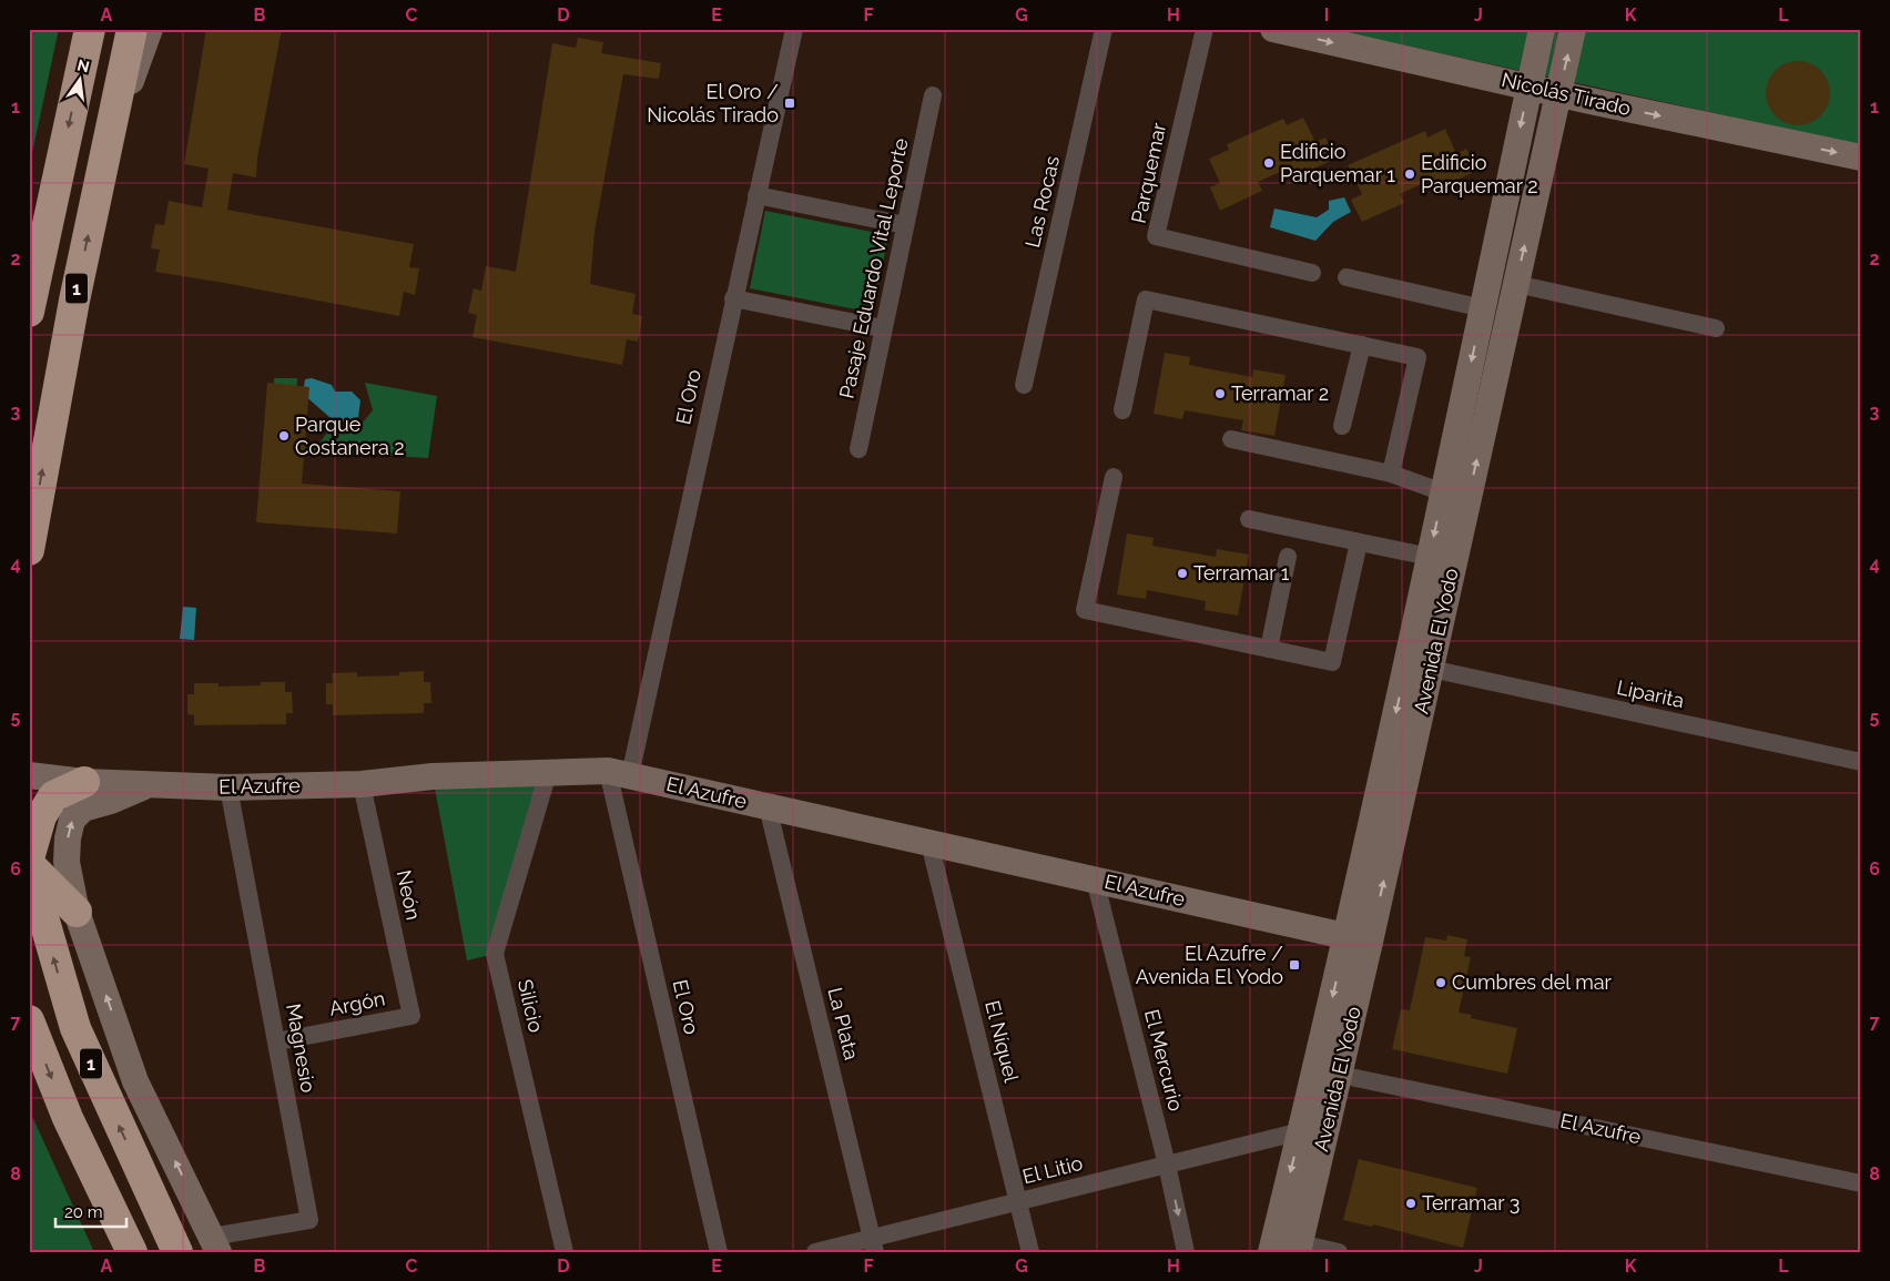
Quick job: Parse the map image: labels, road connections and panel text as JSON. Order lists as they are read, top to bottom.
{
  "streets": {
    "highway": ["1"],
    "street": [
      "Nicolás Tirado",
      "Parquemar",
      "Las Rocas",
      "Pasaje Eduardo Vital Leporte",
      "El Oro",
      "Avenida El Yodo",
      "Liparita",
      "El Azufre",
      "Neón",
      "Argón",
      "Silicio",
      "La Plata",
      "El Níquel",
      "Magnesio",
      "El Mercurio",
      "El Litio"
    ]
  },
  "crossings": [
    ["Nicolás Tirado", "Avenida El Yodo"],
    ["El Oro", "El Azufre"],
    ["Avenida El Yodo", "Liparita"],
    ["Avenida El Yodo", "El Azufre"],
    ["Avenida El Yodo", "El Litio"],
    ["El Azufre", "Neón"],
    ["El Azufre", "Silicio"],
    ["El Azufre", "La Plata"],
    ["El Azufre", "El Níquel"],
    ["El Azufre", "Magnesio"],
    ["El Azufre", "El Mercurio"],
    ["Neón", "Argón"],
    ["Argón", "Magnesio"],
    ["La Plata", "El Litio"],
    ["El Níquel", "El Litio"],
    ["El Mercurio", "El Litio"]
  ],
  "places": {
    "transit": ["El Oro / Nicolás Tirado", "El Azufre / Avenida El Yodo"],
    "other": [
      "Edificio Parquemar 1",
      "Edificio Parquemar 2",
      "Terramar 2",
      "Parque Costanera 2",
      "Terramar 1",
      "Cumbres del mar",
      "Terramar 3"
    ]
  },
  "scale_bar": "20 m",
  "north": "top",
  "grid": {
    "columns": [
      "A",
      "B",
      "C",
      "D",
      "E",
      "F",
      "G",
      "H",
      "I",
      "J",
      "K",
      "L"
    ],
    "rows": [
      "1",
      "2",
      "3",
      "4",
      "5",
      "6",
      "7",
      "8"
    ]
  }
}
